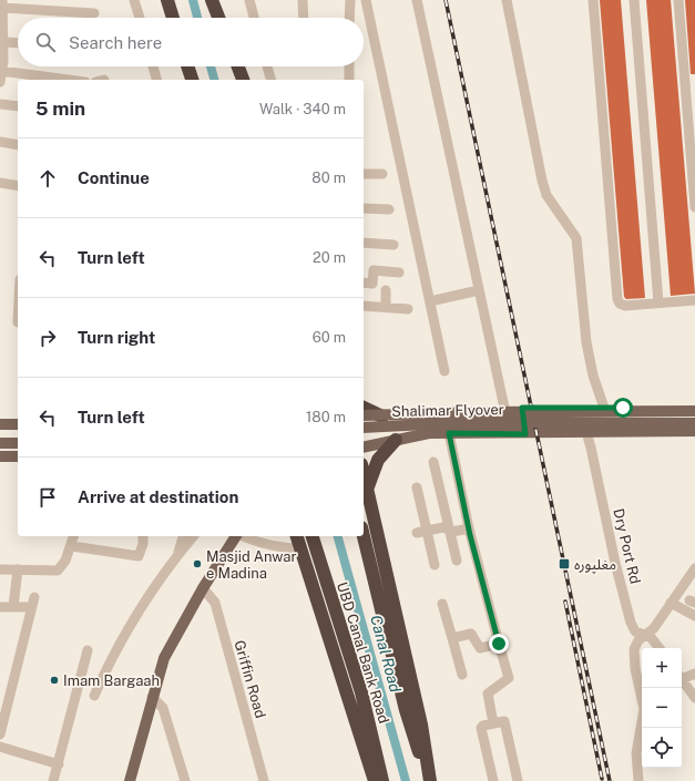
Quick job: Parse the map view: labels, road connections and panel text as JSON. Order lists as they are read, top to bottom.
{
  "streets": {
    "highway": ["UBD Canal Bank Road"],
    "main road": ["Shalimar Flyover"],
    "street": ["Dry Port Rd", "Griffin Road"]
  },
  "water": ["Canal Road"],
  "places": {
    "other": ["Masjid Anwar e Madina", "Imam Bargaah"],
    "transit": ["مغلپورہ"]
  },
  "page": {
    "search": "Search here",
    "heading": ["5 min", "Walk · 340 m"],
    "list": [
      ["Continue", "80 m"],
      ["Turn left", "20 m"],
      ["Turn right", "60 m"],
      ["Turn left", "180 m"],
      "Arrive at destination"
    ],
    "map_buttons": ["+", "−"]
  }
}
